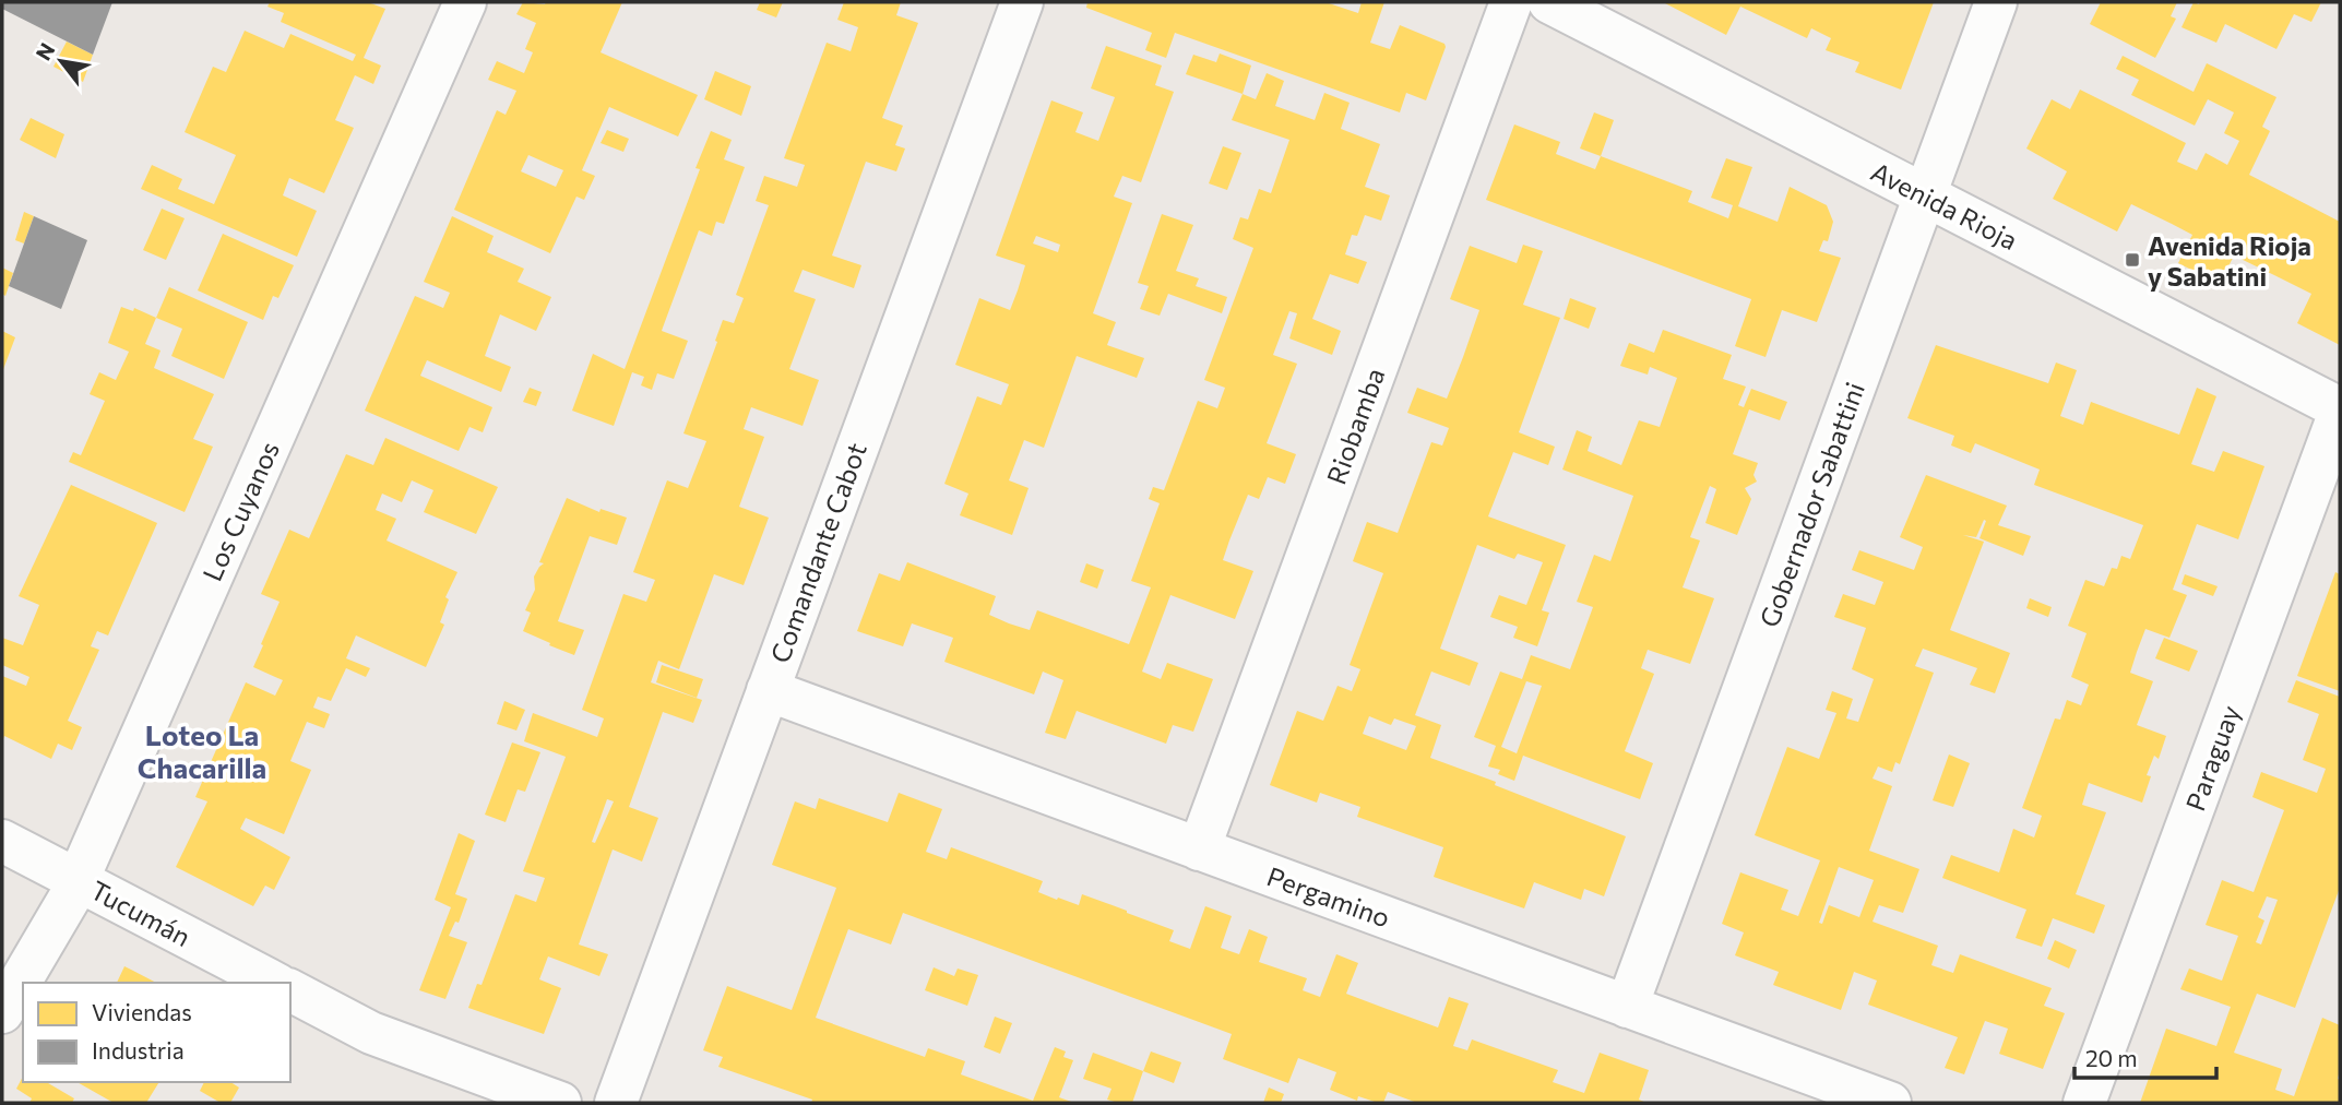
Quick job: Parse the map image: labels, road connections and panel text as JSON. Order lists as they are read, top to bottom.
{
  "streets": {
    "street": [
      "Avenida Rioja",
      "Riobamba",
      "Gobernador Sabattini",
      "Los Cuyanos",
      "Comandante Cabot",
      "Paraguay",
      "Pergamino",
      "Tucumán"
    ]
  },
  "crossings": [
    ["Avenida Rioja", "Gobernador Sabattini"],
    ["Avenida Rioja", "Paraguay"],
    ["Riobamba", "Pergamino"],
    ["Gobernador Sabattini", "Pergamino"],
    ["Los Cuyanos", "Tucumán"],
    ["Comandante Cabot", "Pergamino"]
  ],
  "districts": ["Loteo La Chacarilla"],
  "places": {
    "transit": ["Avenida Rioja y Sabatini"]
  },
  "legend": ["Viviendas", "Industria"],
  "scale_bar": "20 m",
  "north": "top left"
}
